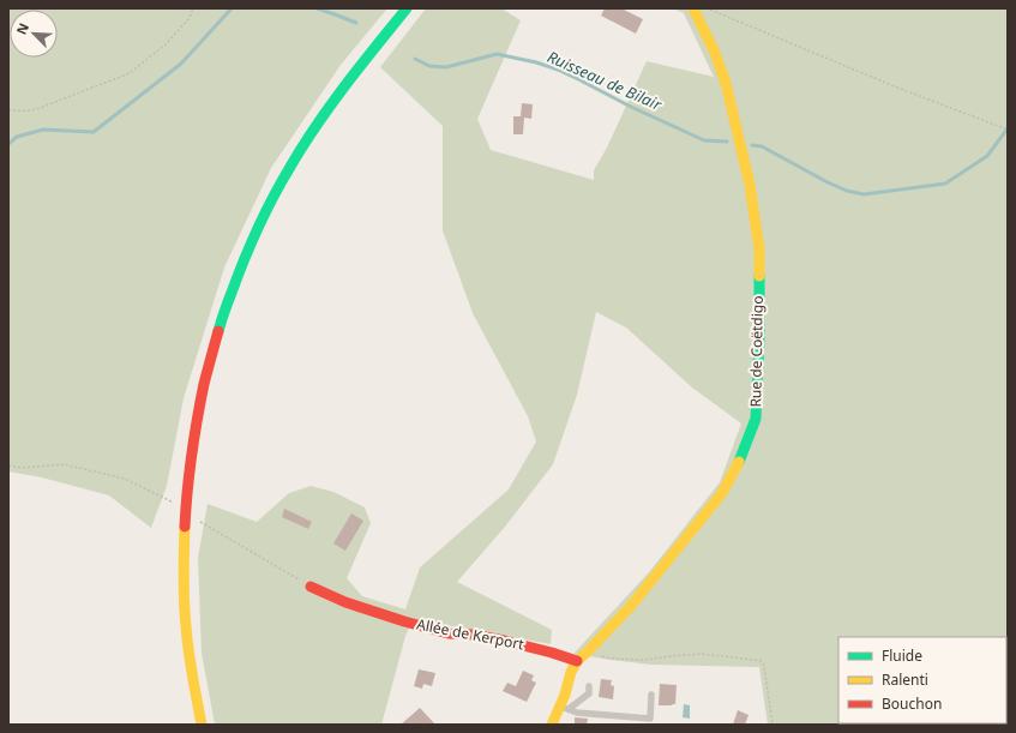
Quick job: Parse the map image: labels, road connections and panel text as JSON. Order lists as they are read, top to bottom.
{
  "streets": {
    "street": ["Rue de Coëtdigo", "Allée de Kerport"]
  },
  "crossings": [
    ["Rue de Coëtdigo", "Allée de Kerport"]
  ],
  "water": ["Ruisseau de Bilair"],
  "legend": ["Fluide", "Ralenti", "Bouchon"],
  "north": "top left"
}
